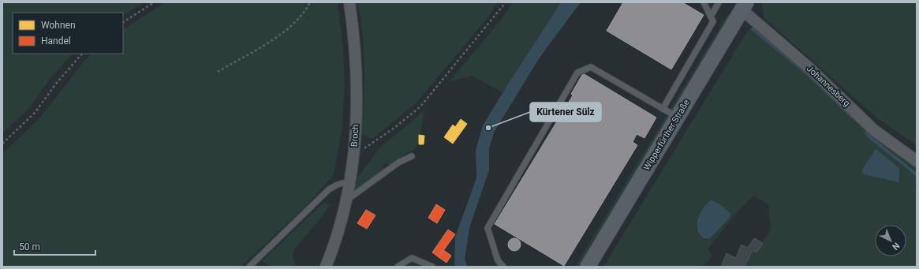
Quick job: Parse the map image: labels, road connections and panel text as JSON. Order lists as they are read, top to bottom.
{
  "streets": {
    "main road": ["Wipperfürther Straße"],
    "street": ["Johannesberg", "Broch"]
  },
  "crossings": [
    ["Johannesberg", "Wipperfürther Straße"]
  ],
  "places": ["Kürtener Sülz"],
  "legend": ["Wohnen", "Handel"],
  "scale_bar": "50 m",
  "north": "bottom right"
}
